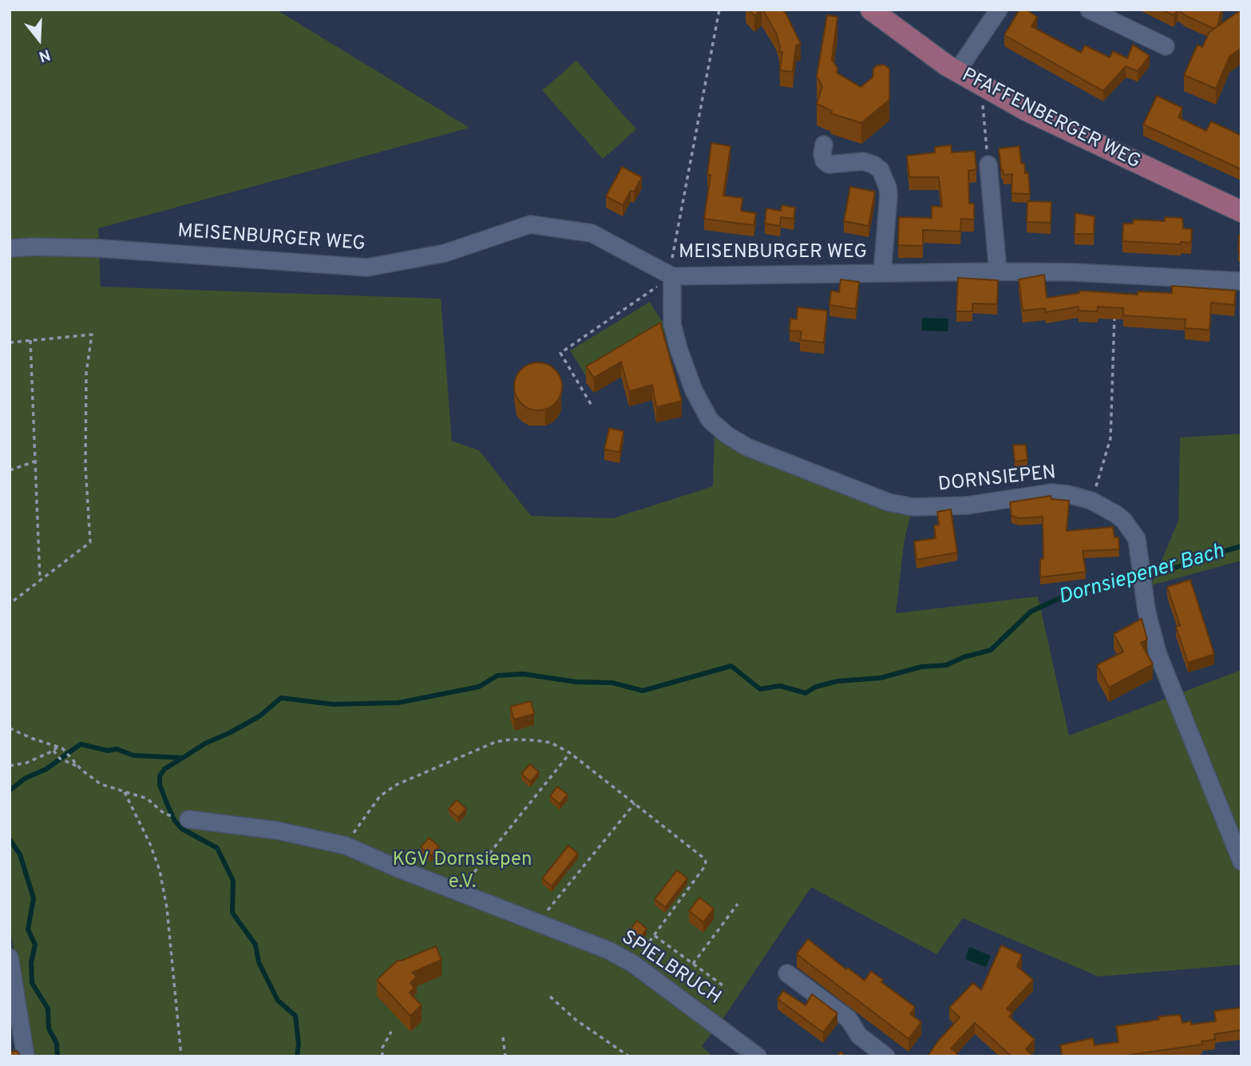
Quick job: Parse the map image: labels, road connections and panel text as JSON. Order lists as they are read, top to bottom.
{
  "streets": {
    "main road": ["PFAFFENBERGER WEG"],
    "street": ["MEISENBURGER WEG", "DORNSIEPEN", "SPIELBRUCH"]
  },
  "crossings": [
    ["MEISENBURGER WEG", "DORNSIEPEN"]
  ],
  "water": ["Dornsiepener Bach"],
  "parks": ["KGV Dornsiepen e.V."],
  "north": "bottom"
}
